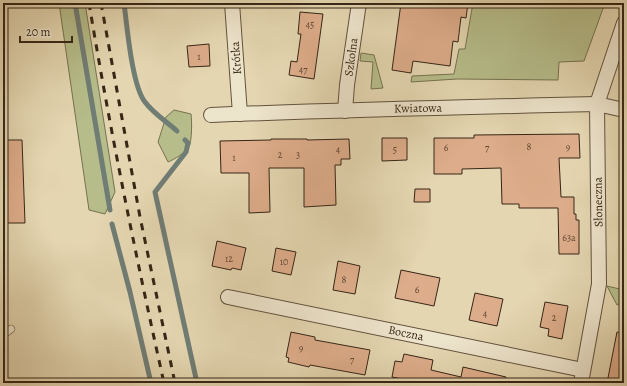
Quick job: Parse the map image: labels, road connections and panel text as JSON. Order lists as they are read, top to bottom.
{
  "streets": {
    "street": [
      "Szkolna",
      "Krótka",
      "Kwiatowa",
      "Słoneczna",
      "Boczna"
    ]
  },
  "crossings": [
    ["Szkolna", "Kwiatowa"],
    ["Krótka", "Kwiatowa"],
    ["Kwiatowa", "Słoneczna"],
    ["Słoneczna", "Boczna"]
  ],
  "house_numbers": [
    "45",
    "1",
    "47",
    "8",
    "9",
    "6",
    "7",
    "4",
    "5",
    "2",
    "3",
    "1",
    "63a",
    "12",
    "10",
    "8",
    "6",
    "4",
    "2",
    "9",
    "7"
  ],
  "scale_bar": "20 m"
}
